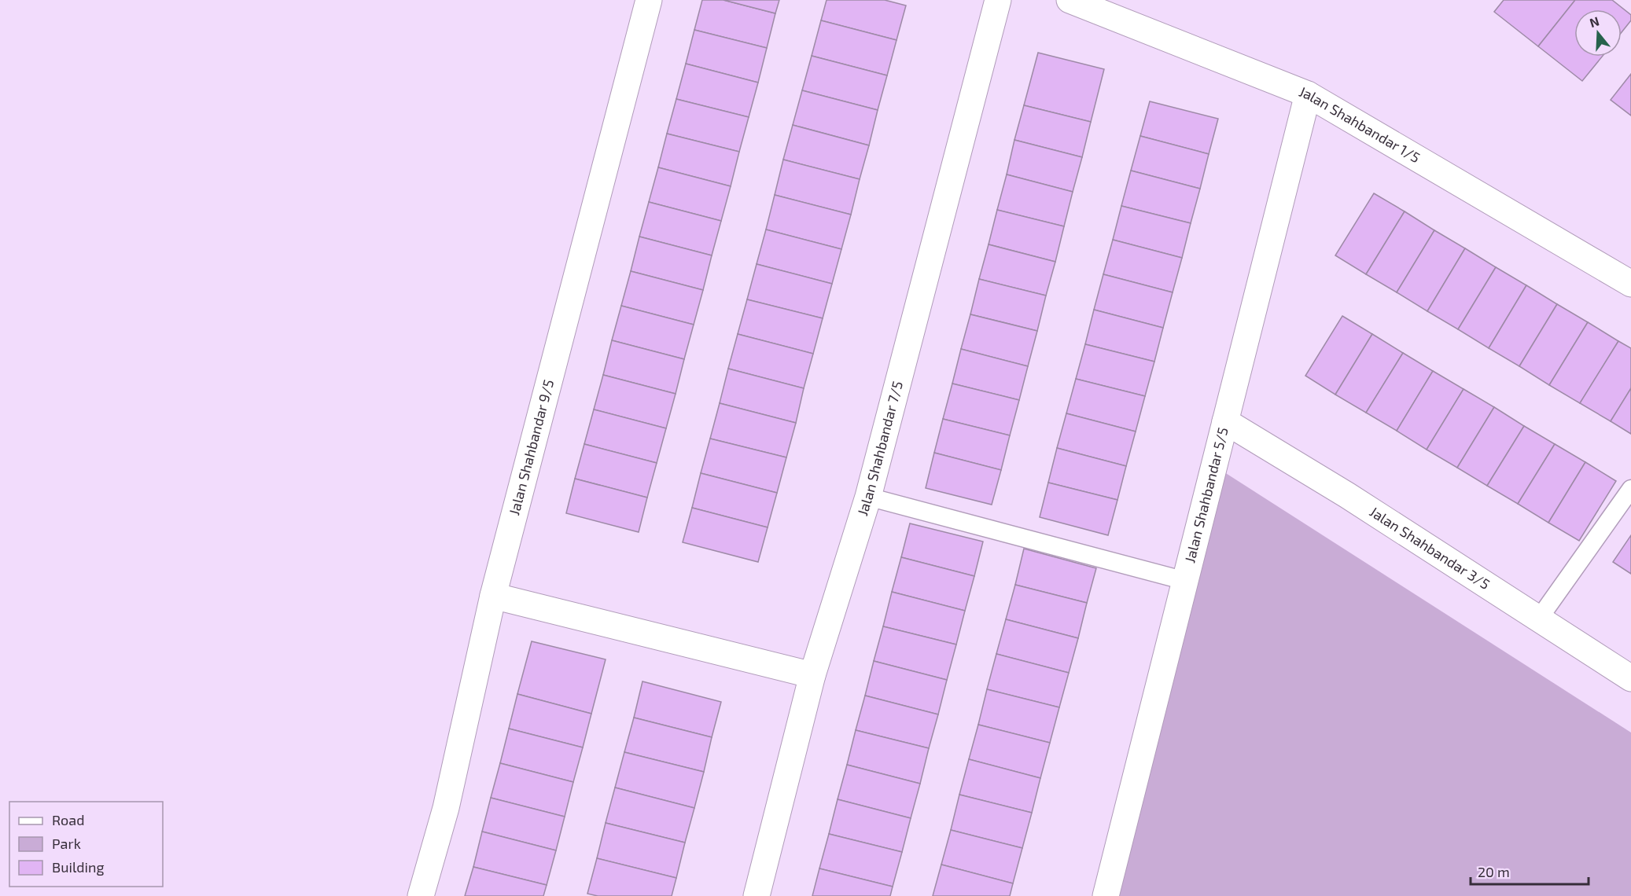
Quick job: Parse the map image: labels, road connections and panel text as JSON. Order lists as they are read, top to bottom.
{
  "streets": {
    "street": [
      "Jalan Shahbandar 1/5",
      "Jalan Shahbandar 9/5",
      "Jalan Shahbandar 7/5",
      "Jalan Shahbandar 5/5",
      "Jalan Shahbandar 3/5"
    ]
  },
  "crossings": [
    ["Jalan Shahbandar 1/5", "Jalan Shahbandar 5/5"],
    ["Jalan Shahbandar 5/5", "Jalan Shahbandar 3/5"]
  ],
  "legend": ["Road", "Park", "Building"],
  "scale_bar": "20 m",
  "north": "top"
}
